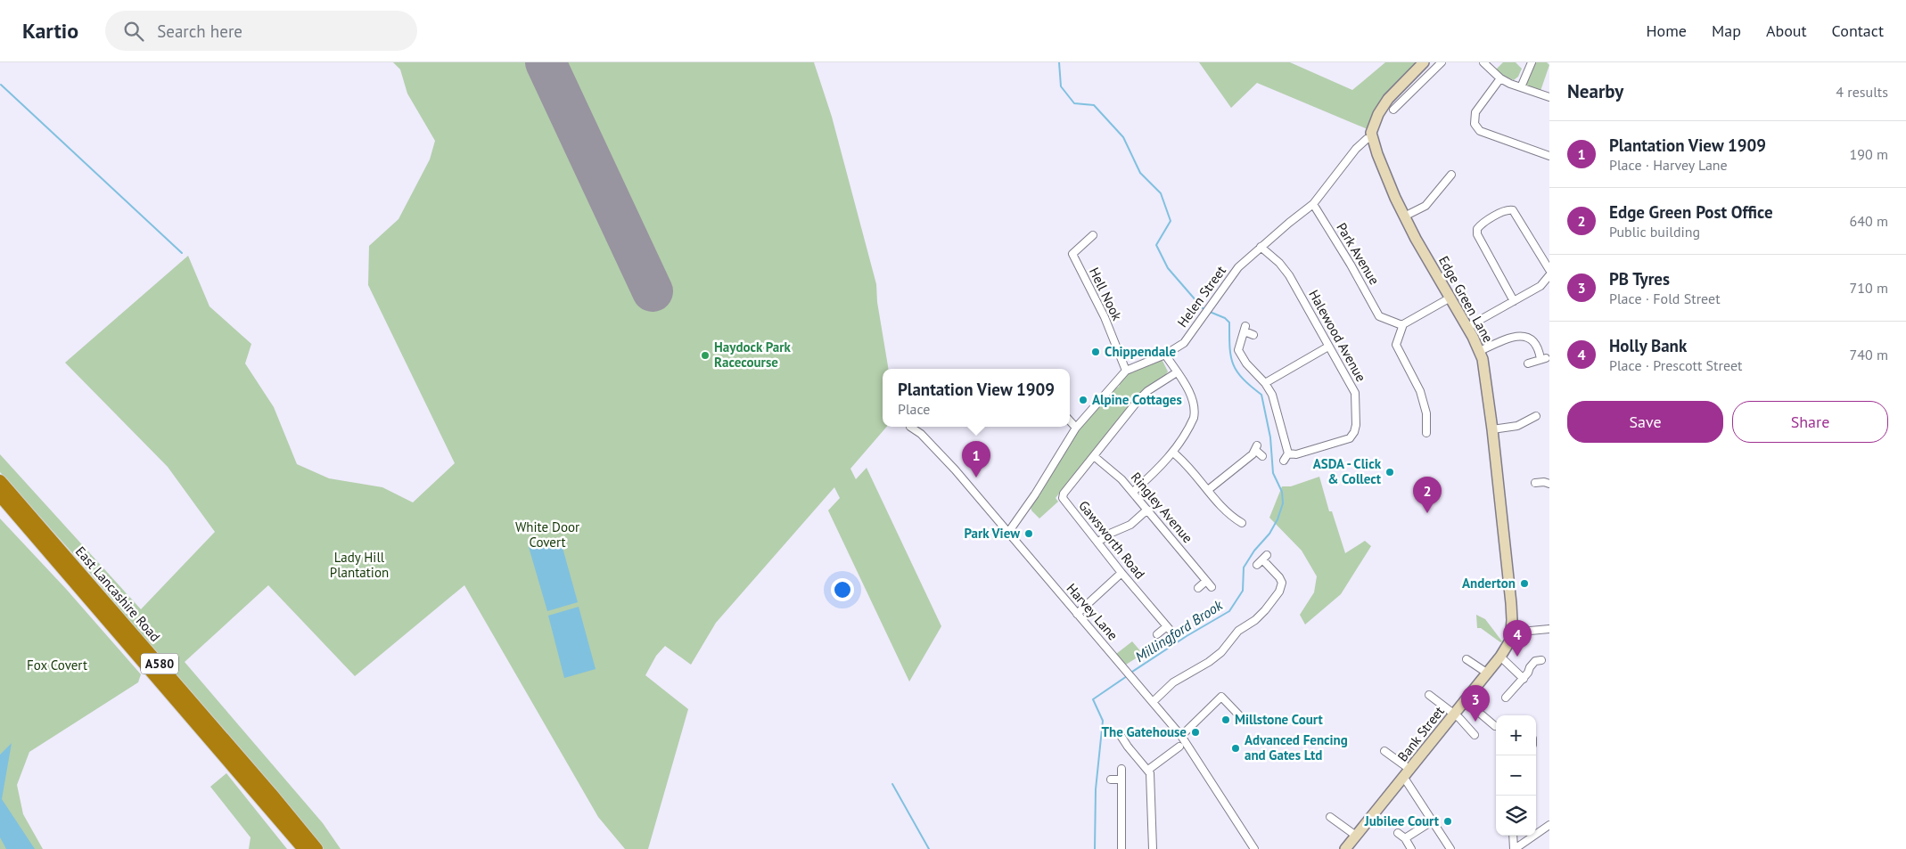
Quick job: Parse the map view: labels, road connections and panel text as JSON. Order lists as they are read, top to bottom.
{
  "streets": {
    "highway": ["East Lancashire Road", "A580"],
    "street": [
      "Park Avenue",
      "Hell Nook",
      "Helen Street",
      "Edge Green Lane",
      "Halewood Avenue",
      "Ringley Avenue",
      "Gawsworth Road",
      "Harvey Lane",
      "Bank Street"
    ]
  },
  "crossings": [
    ["Park Avenue", "Helen Street"],
    ["Hell Nook", "Helen Street"],
    ["Helen Street", "Edge Green Lane"],
    ["Helen Street", "Halewood Avenue"],
    ["Helen Street", "Harvey Lane"],
    ["Edge Green Lane", "Bank Street"],
    ["Ringley Avenue", "Gawsworth Road"]
  ],
  "water": ["Millingford Brook"],
  "parks": ["White Door Covert", "Lady Hill Plantation", "Fox Covert"],
  "places": [
    "Chippendale",
    "Haydock Park Racecourse",
    "Alpine Cottages",
    "ASDA - Click & Collect",
    "Park View",
    "Anderton",
    "Millstone Court",
    "The Gatehouse",
    "Advanced Fencing and Gates Ltd",
    "Jubilee Court"
  ],
  "page": {
    "header": "Kartio",
    "search": "Search here",
    "nav": [
      "Home",
      "Map",
      "About",
      "Contact"
    ],
    "heading": ["Nearby", "4 results"],
    "list": [
      {
        "mark": "1",
        "name": "Plantation View 1909",
        "note": "Place · Harvey Lane",
        "value": "190 m"
      },
      {
        "mark": "2",
        "name": "Edge Green Post Office",
        "note": "Public building",
        "value": "640 m"
      },
      {
        "mark": "3",
        "name": "PB Tyres",
        "note": "Place · Fold Street",
        "value": "710 m"
      },
      {
        "mark": "4",
        "name": "Holly Bank",
        "note": "Place · Prescott Street",
        "value": "740 m"
      }
    ],
    "popup": ["Plantation View 1909", "Place"],
    "buttons": ["Save", "Share"],
    "pins": [
      "1",
      "2",
      "4",
      "3"
    ],
    "map_buttons": ["+", "−"]
  }
}
